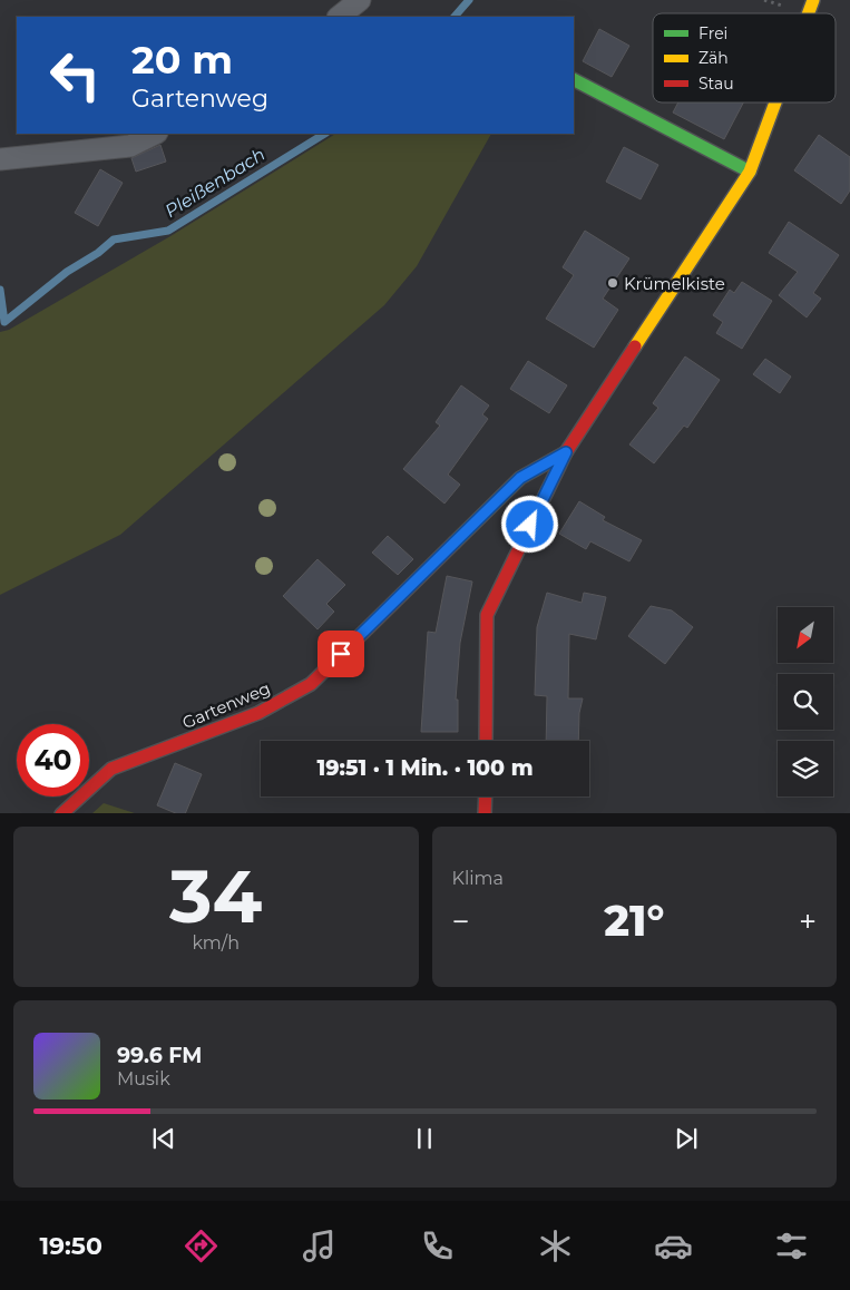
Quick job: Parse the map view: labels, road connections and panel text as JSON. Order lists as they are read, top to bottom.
{
  "streets": {
    "street": ["Gartenweg"]
  },
  "water": ["Pleißenbach"],
  "places": ["Krümelkiste"],
  "legend": ["Frei", "Zäh", "Stau"],
  "north": "bottom left",
  "page": {
    "turn": ["20 m", "Gartenweg"],
    "limit": "40",
    "trip": "19:51 · 1 Min. · 100 m",
    "tile": [
      ["34", "km/h"],
      "Klima"
    ],
    "heat": ["−", "21°", "+"],
    "song": ["99.6 FM", "Musik"],
    "tabs": "19:50"
  }
}
